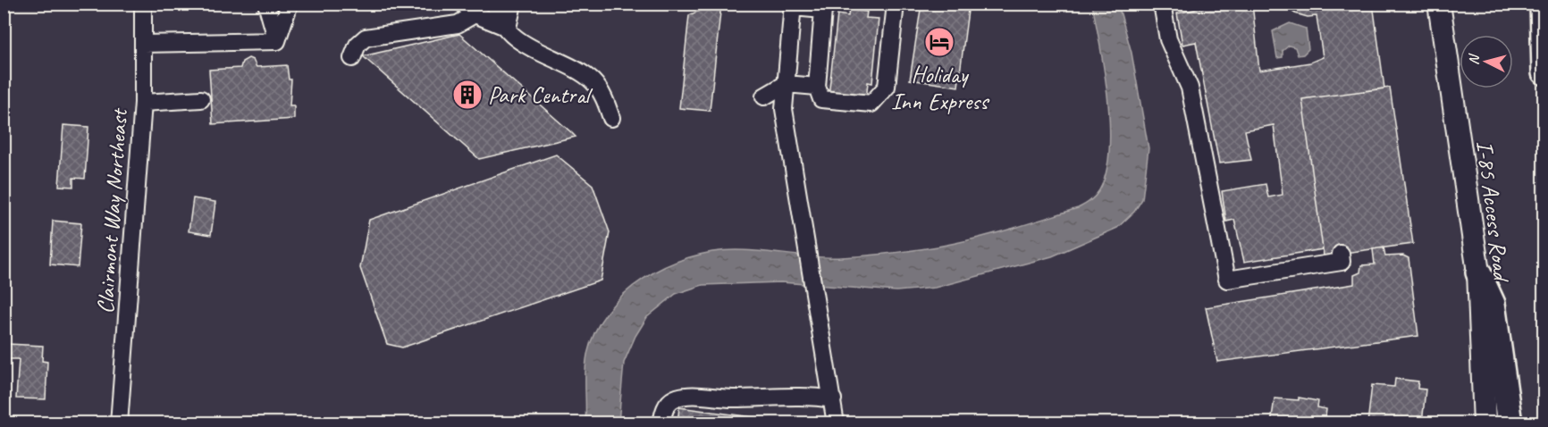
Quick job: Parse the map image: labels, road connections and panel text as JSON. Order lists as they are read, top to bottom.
{
  "streets": {
    "main road": ["I-85 Access Road"],
    "street": ["Clairmont Way Northeast"]
  },
  "places": {
    "hotel": ["Holiday Inn Express"],
    "building": ["Park Central"]
  },
  "north": "left"
}
